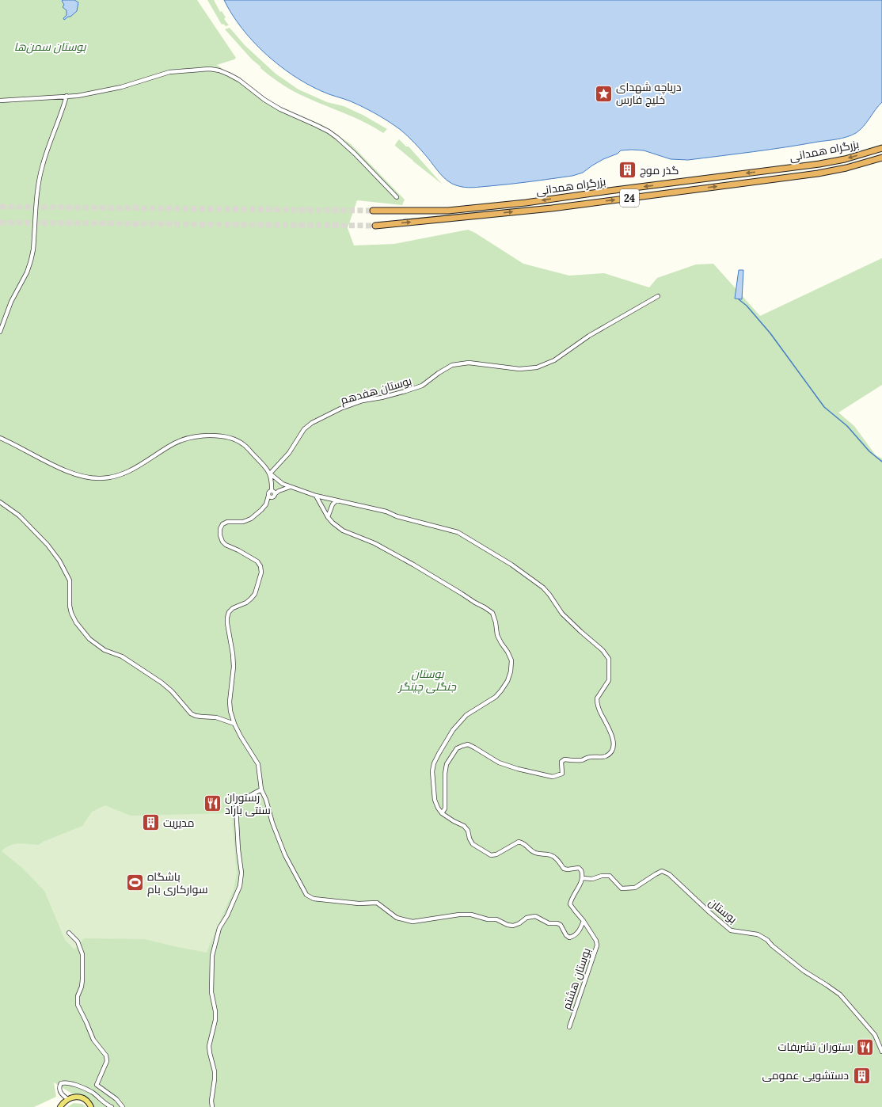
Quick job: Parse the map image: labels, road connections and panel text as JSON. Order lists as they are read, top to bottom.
{
  "streets": {
    "highway": ["بزرگراه همدانی", "24"],
    "street": ["بوستان هفدهم", "بوستان", "بوستان هشتم"]
  },
  "crossings": [
    ["بوستان", "بوستان هشتم"]
  ],
  "parks": ["بوستان سمن‌ها", "بوستان جنگلی چیتگر"],
  "places": {
    "place": ["دریاچه شهدای خلیج فارس"],
    "building": ["گذر موج", "مدیریت", "دستشویی عمومی"],
    "restaurant": ["رستوران سنتی باراد", "رستوران تشریفات"],
    "sports": ["باشگاه سوارکاری بام"]
  }
}
